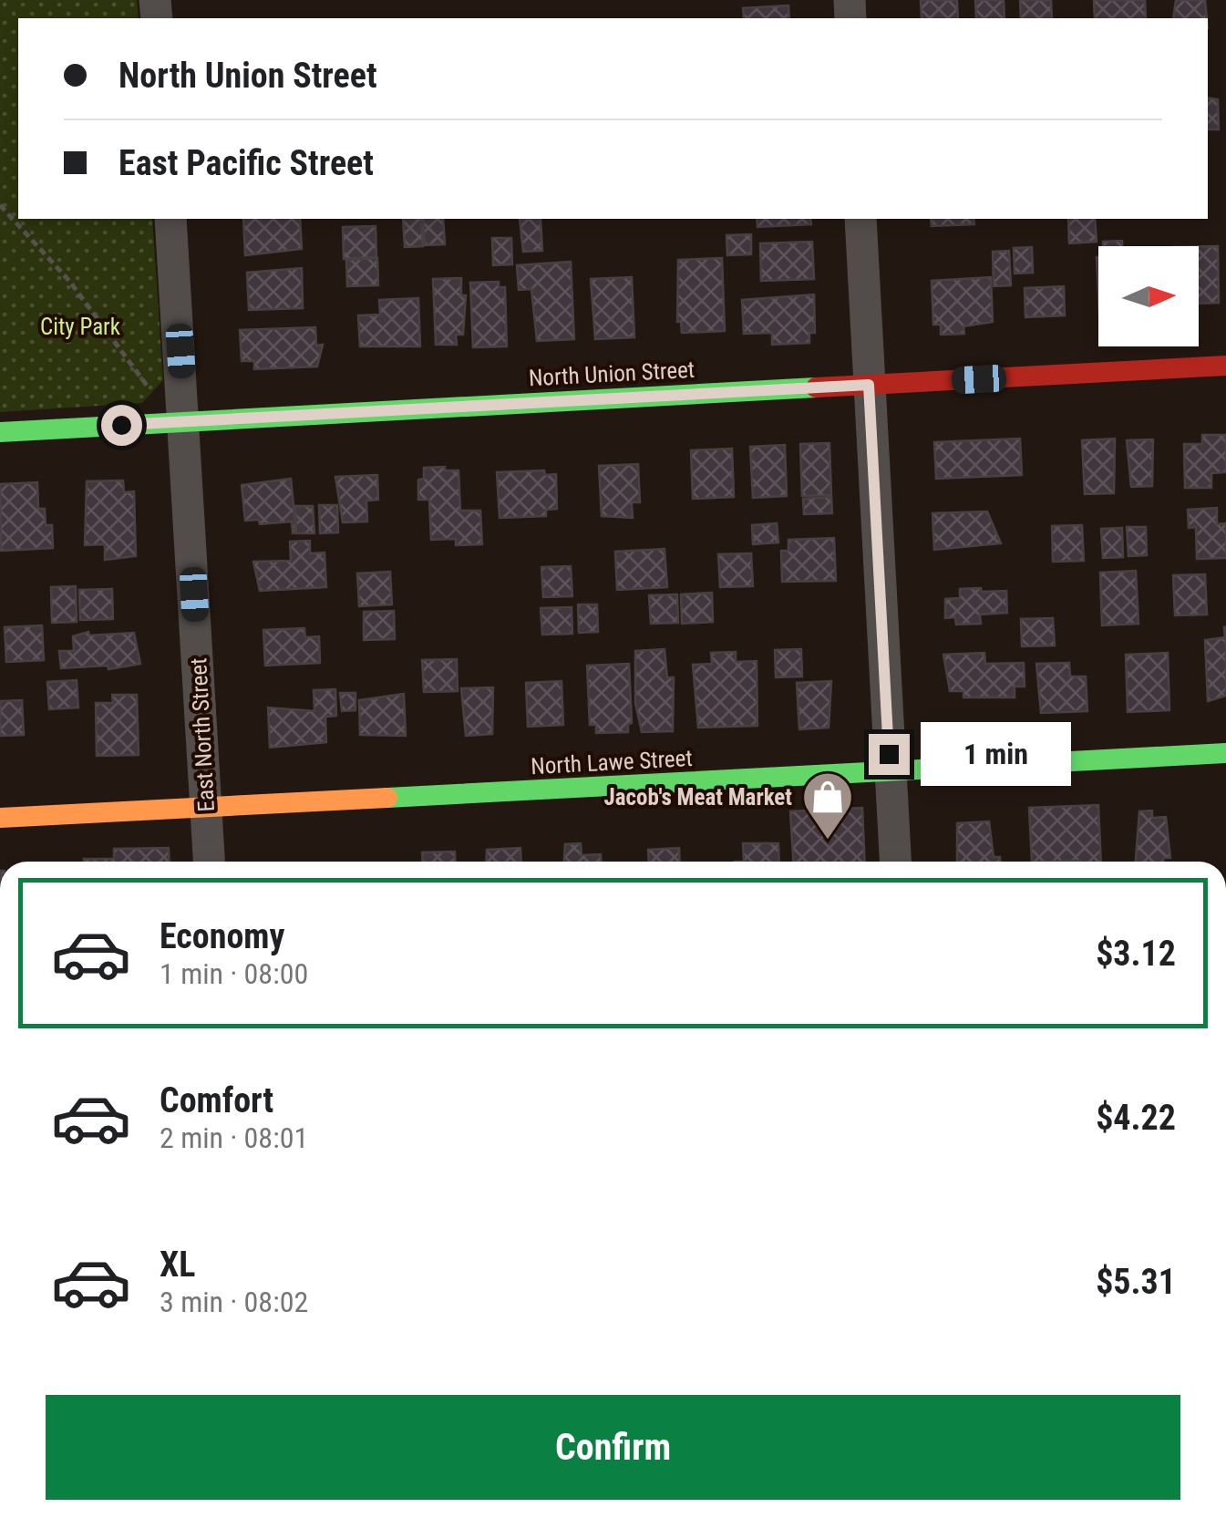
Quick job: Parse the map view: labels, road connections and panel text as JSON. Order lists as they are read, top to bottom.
{
  "streets": {
    "street": ["North Union Street", "East North Street", "North Lawe Street"]
  },
  "crossings": [
    ["North Union Street", "East North Street"],
    ["East North Street", "North Lawe Street"]
  ],
  "parks": ["City Park"],
  "places": {
    "shop": ["Jacob's Meat Market"]
  },
  "north": "right",
  "page": {
    "banner": ["North Union Street", "East Pacific Street"],
    "bubble": "1 min",
    "list": [
      {
        "name": "Economy",
        "note": "1 min · 08:00",
        "value": "$3.12"
      },
      {
        "name": "Comfort",
        "note": "2 min · 08:01",
        "value": "$4.22"
      },
      {
        "name": "XL",
        "note": "3 min · 08:02",
        "value": "$5.31"
      }
    ],
    "buttons": "Confirm"
  }
}
